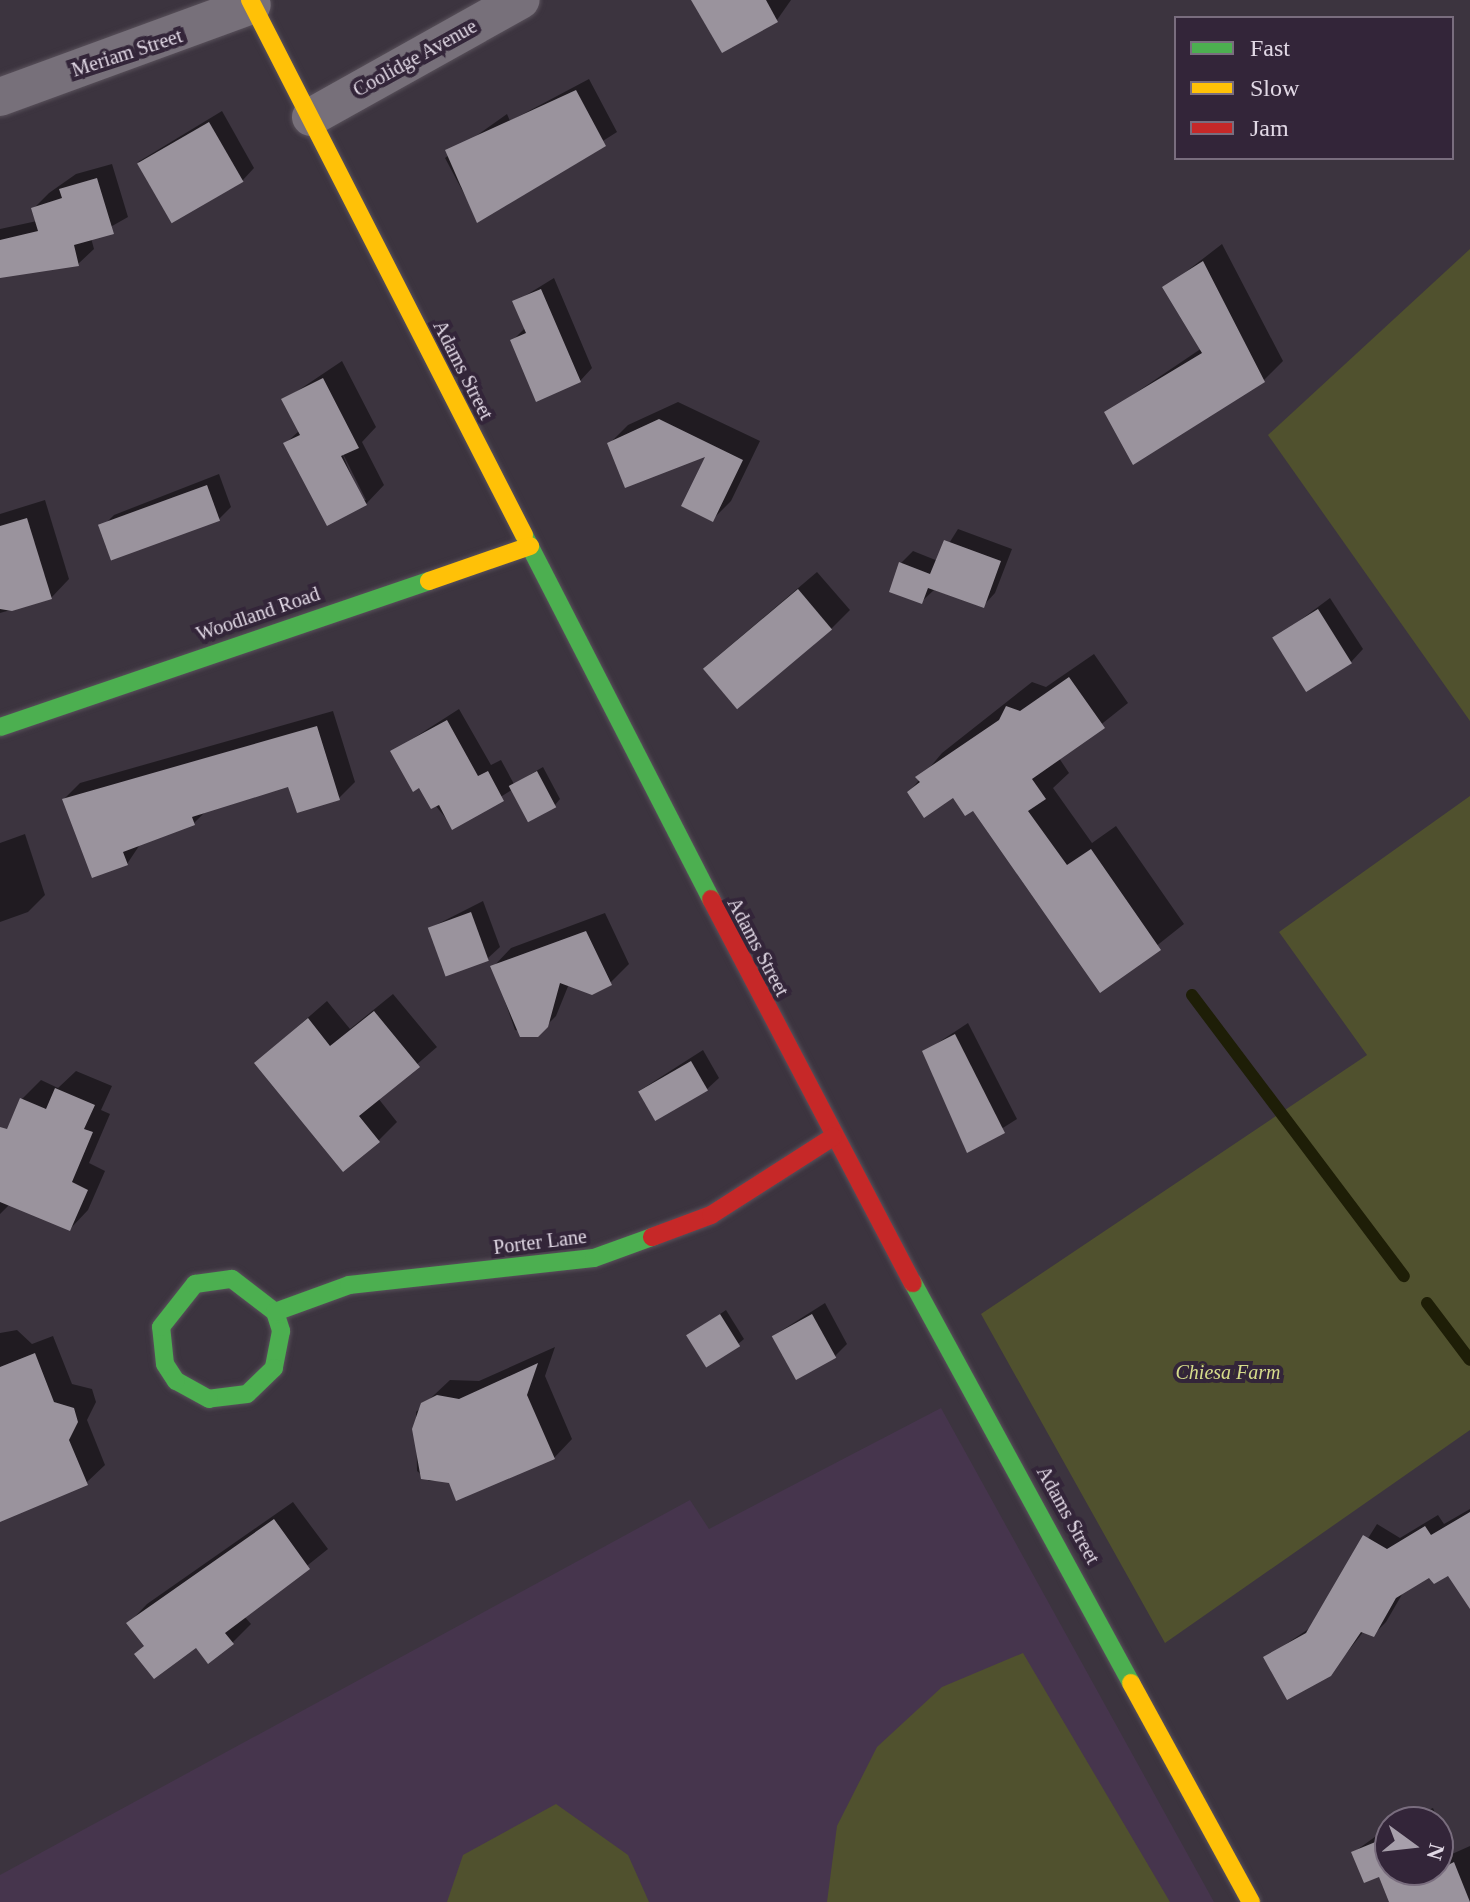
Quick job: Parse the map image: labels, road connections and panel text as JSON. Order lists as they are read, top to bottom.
{
  "streets": {
    "main road": ["Adams Street", "Woodland Road", "Porter Lane"],
    "street": ["Meriam Street", "Coolidge Avenue"]
  },
  "crossings": [
    ["Meriam Street", "Adams Street"],
    ["Coolidge Avenue", "Adams Street"],
    ["Adams Street", "Woodland Road"],
    ["Adams Street", "Porter Lane"]
  ],
  "parks": ["Chiesa Farm"],
  "legend": ["Fast", "Slow", "Jam"],
  "north": "right"
}
